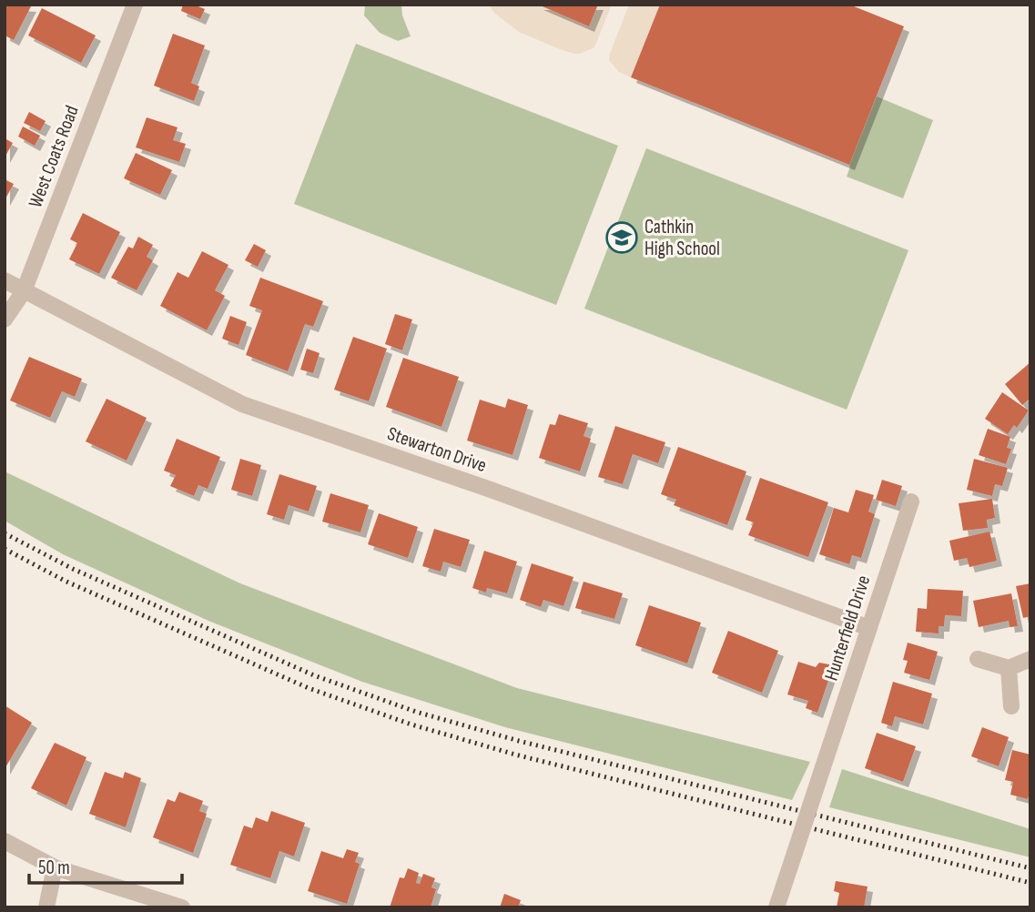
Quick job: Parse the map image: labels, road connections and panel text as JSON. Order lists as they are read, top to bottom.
{
  "streets": {
    "street": ["West Coats Road", "Stewarton Drive", "Hunterfield Drive"]
  },
  "crossings": [
    ["West Coats Road", "Stewarton Drive"],
    ["Stewarton Drive", "Hunterfield Drive"]
  ],
  "places": {
    "school or university": ["Cathkin High School"]
  },
  "scale_bar": "50 m"
}
